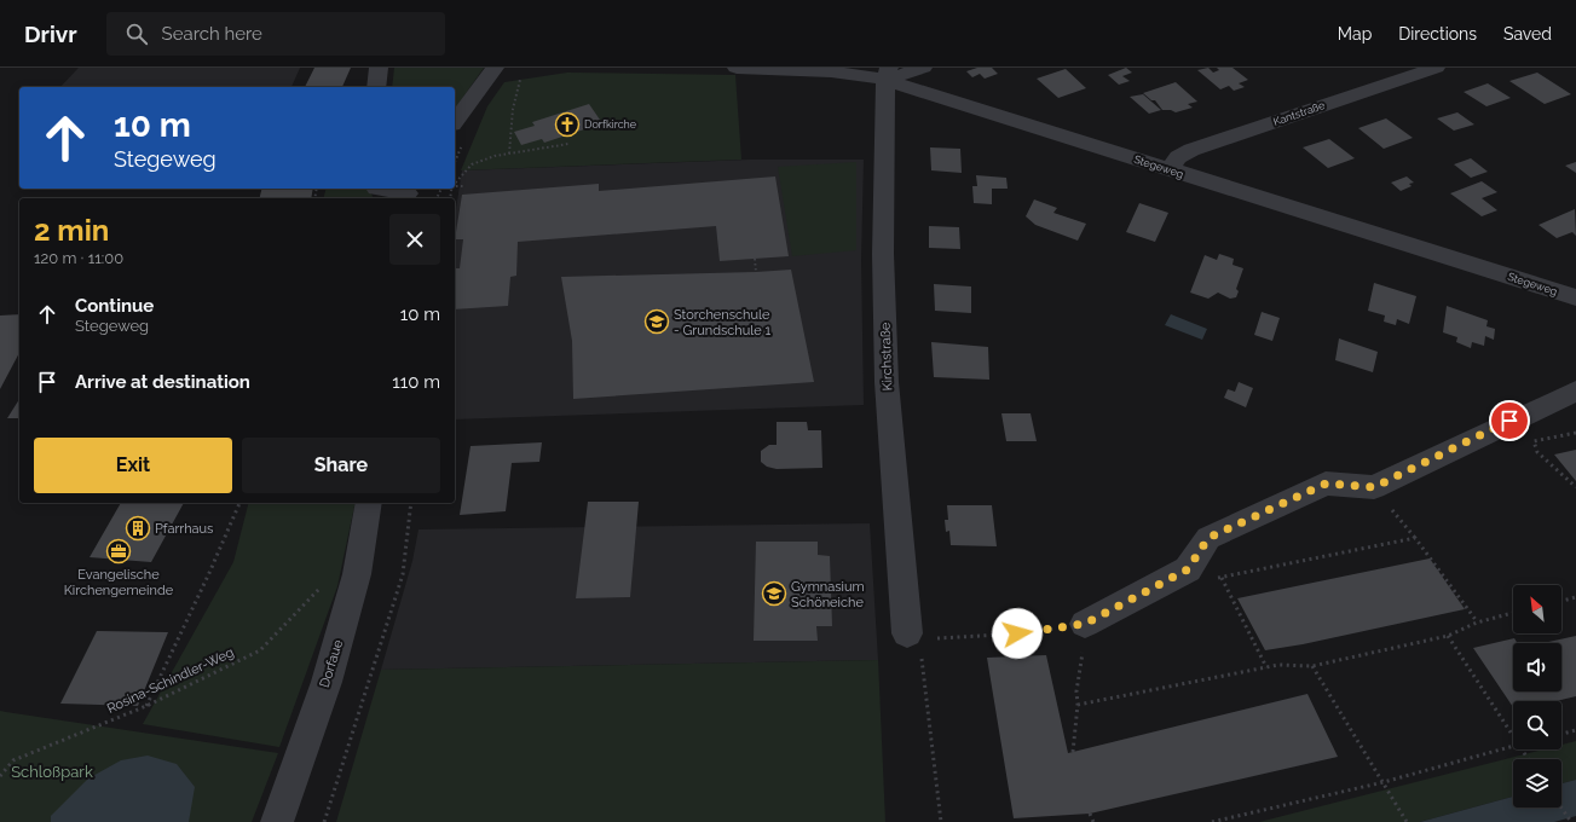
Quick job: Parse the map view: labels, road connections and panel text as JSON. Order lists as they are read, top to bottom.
{
  "streets": {
    "street": [
      "Kantstraße",
      "Stegeweg",
      "Kirchstraße",
      "Dorfaue"
    ],
    "path": ["Rosina-Schindler-Weg"]
  },
  "crossings": [
    ["Kantstraße", "Stegeweg"],
    ["Stegeweg", "Kirchstraße"]
  ],
  "parks": ["Schloßpark"],
  "places": {
    "church": ["Dorfkirche"],
    "school or university": ["Storchenschule - Grundschule 1", "Gymnasium Schöneiche"],
    "building": ["Pfarrhaus"],
    "office": ["Evangelische Kirchengemeinde"]
  },
  "north": "top left",
  "page": {
    "header": "Drivr",
    "search": "Search here",
    "nav": ["Map", "Directions", "Saved"],
    "turn": ["10 m", "Stegeweg"],
    "heading": ["2 min", "120 m · 11:00"],
    "list": [
      {
        "name": "Continue",
        "note": "Stegeweg",
        "value": "10 m"
      },
      {
        "name": "Arrive at destination",
        "value": "110 m"
      }
    ],
    "buttons": ["Exit", "Share"]
  }
}
